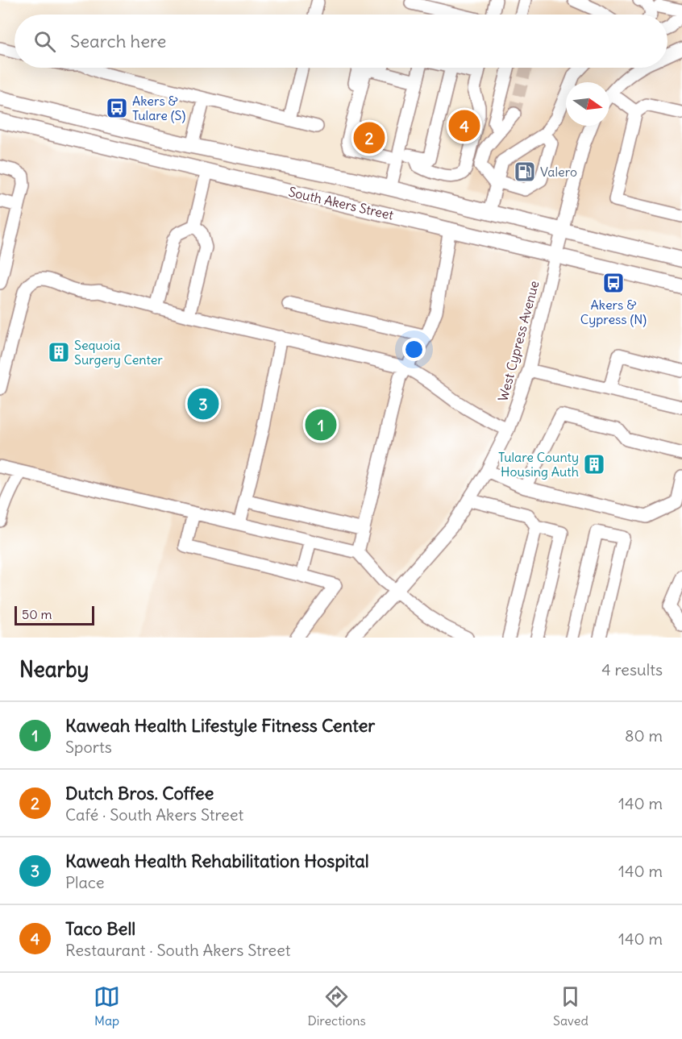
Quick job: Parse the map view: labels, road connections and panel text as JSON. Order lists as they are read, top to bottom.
{
  "streets": {
    "main road": ["South Akers Street"],
    "street": ["West Cypress Avenue"]
  },
  "crossings": [
    ["South Akers Street", "West Cypress Avenue"]
  ],
  "places": {
    "bus stop": ["Akers & Tulare (S)", "Akers & Cypress (N)"],
    "fuel station": ["Valero"],
    "building": ["Sequoia Surgery Center", "Tulare County Housing Auth"]
  },
  "scale_bar": "50 m",
  "north": "right",
  "page": {
    "search": "Search here",
    "pins": [
      "4",
      "2",
      "3",
      "1"
    ],
    "scale": "50 m",
    "heading": ["Nearby", "4 results"],
    "list": [
      {
        "mark": "1",
        "name": "Kaweah Health Lifestyle Fitness Center",
        "note": "Sports",
        "value": "80 m"
      },
      {
        "mark": "2",
        "name": "Dutch Bros. Coffee",
        "note": "Café · South Akers Street",
        "value": "140 m"
      },
      {
        "mark": "3",
        "name": "Kaweah Health Rehabilitation Hospital",
        "note": "Place",
        "value": "140 m"
      },
      {
        "mark": "4",
        "name": "Taco Bell",
        "note": "Restaurant · South Akers Street",
        "value": "140 m"
      }
    ],
    "nav": ["Map", "Directions", "Saved"]
  }
}
